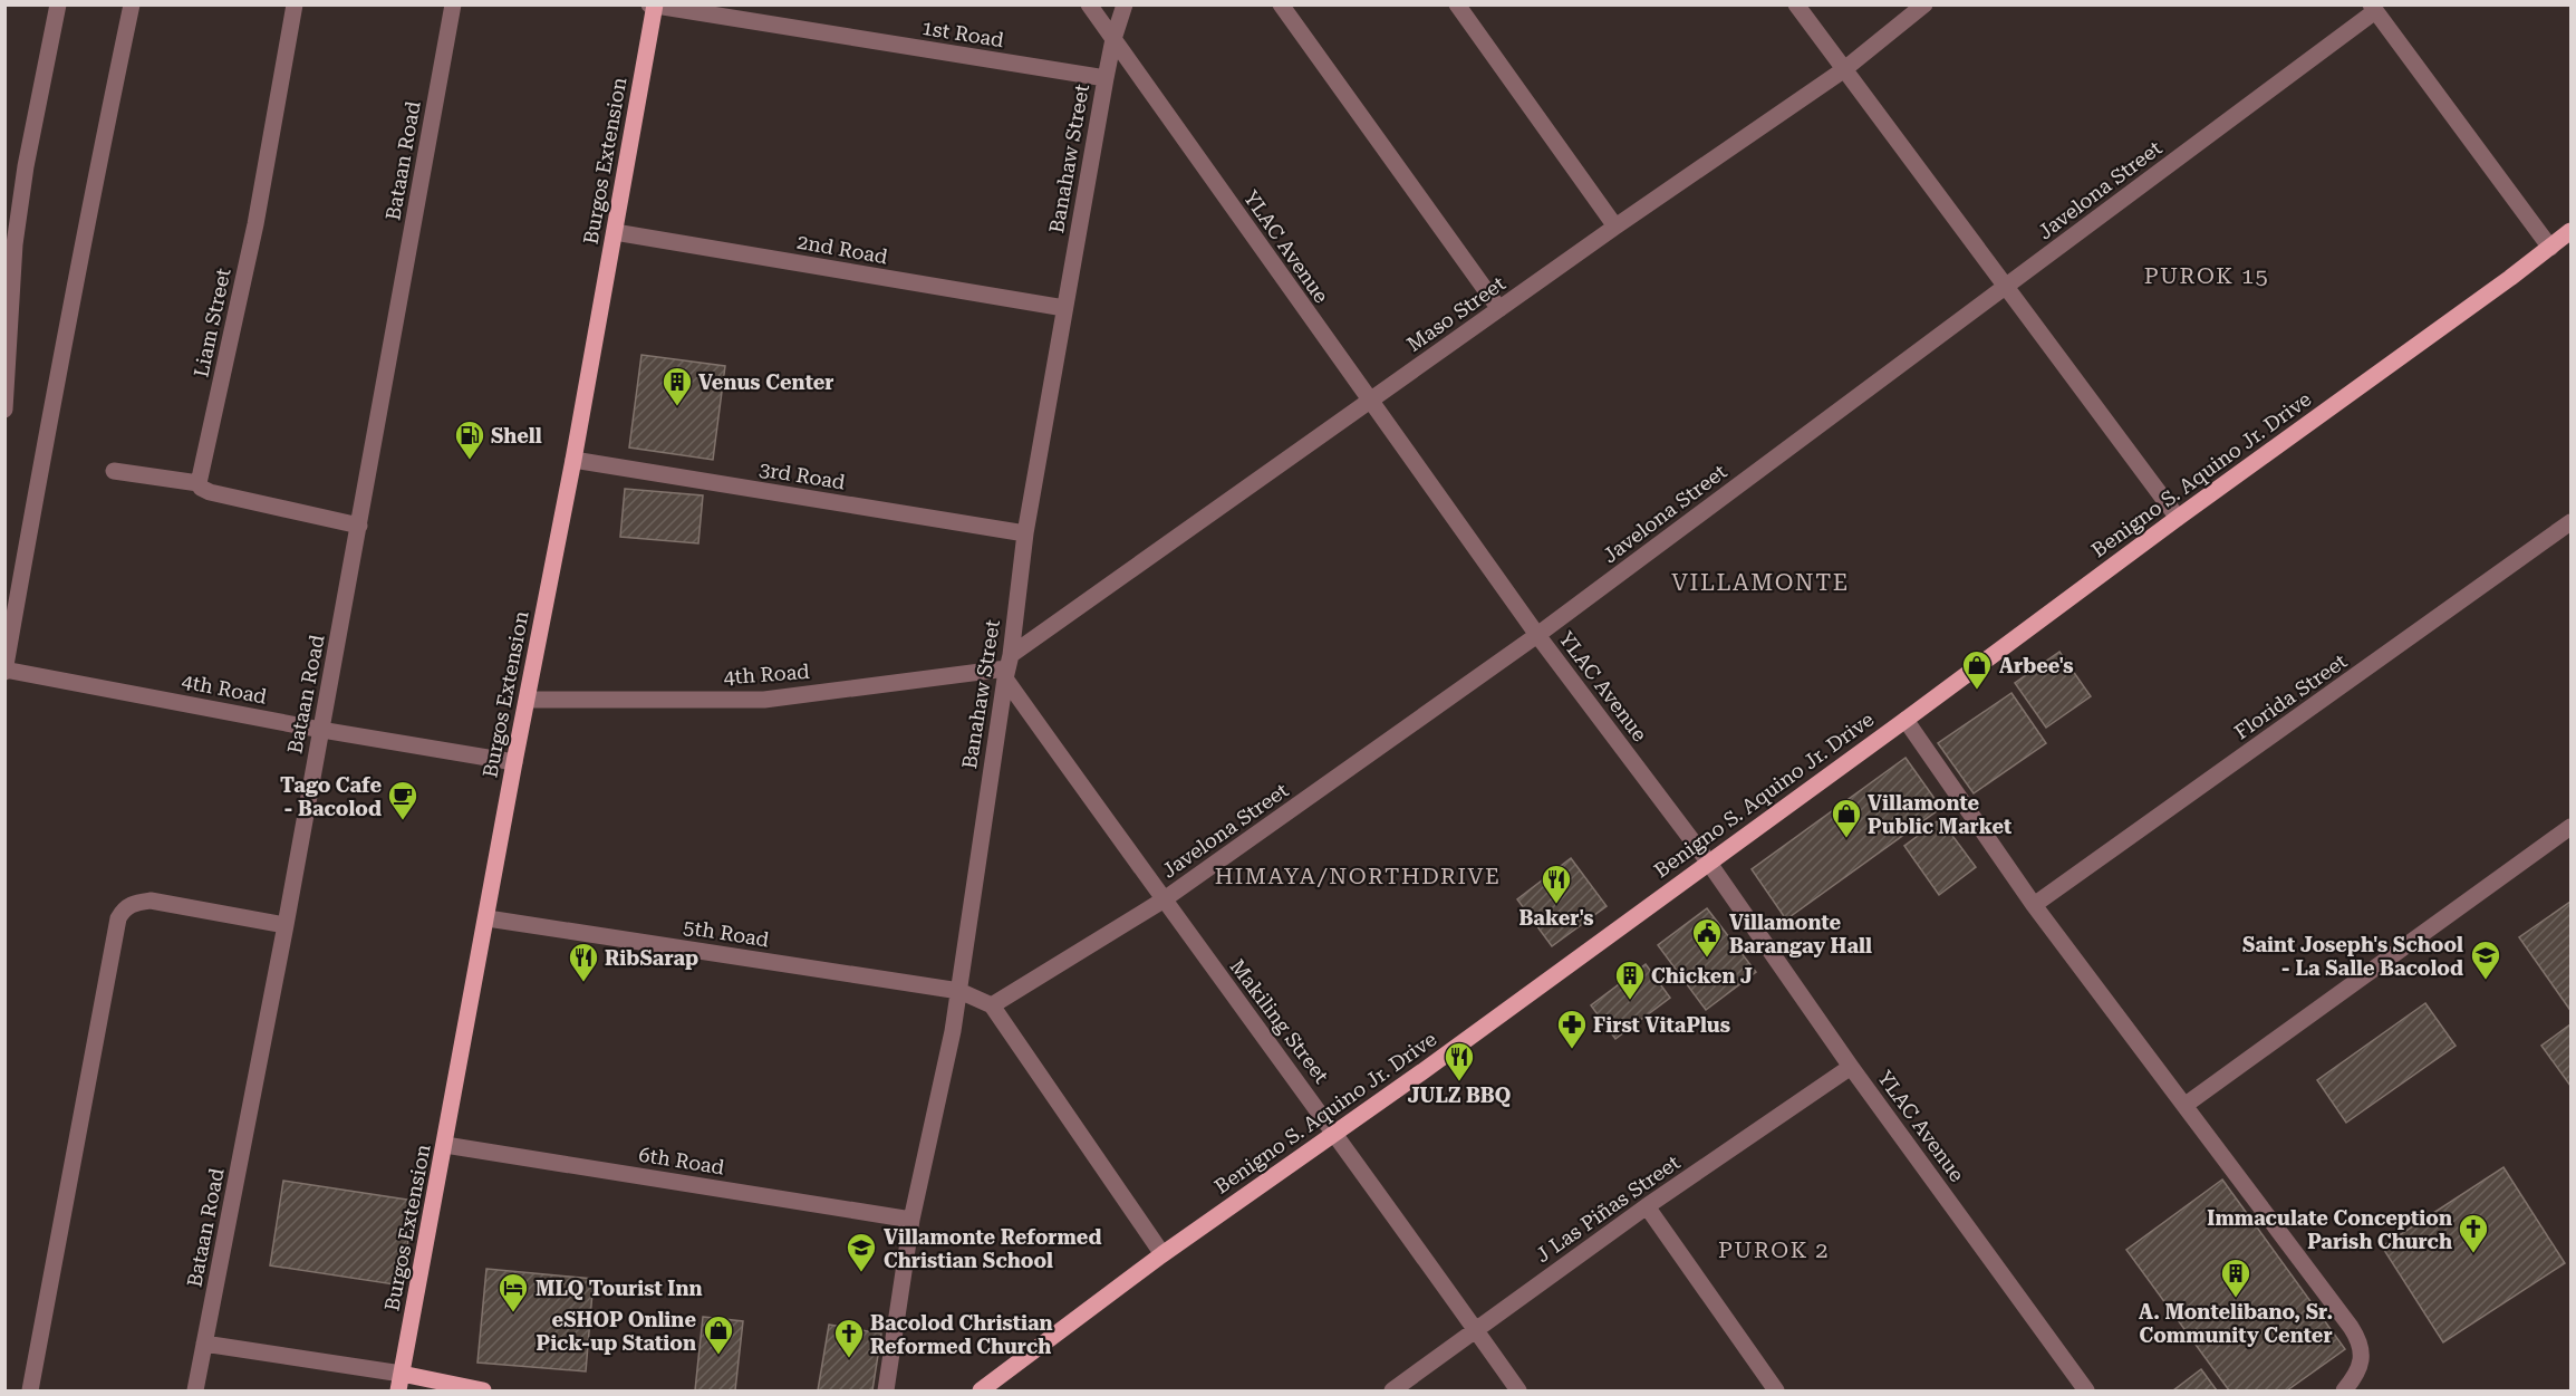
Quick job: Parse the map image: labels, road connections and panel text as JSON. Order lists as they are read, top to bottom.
{
  "streets": {
    "main road": ["Burgos Extension", "Benigno S. Aquino Jr. Drive"],
    "street": [
      "1st Road",
      "Banahaw Street",
      "Bataan Road",
      "Javelona Street",
      "YLAC Avenue",
      "2nd Road",
      "Maso Street",
      "Liam Street",
      "3rd Road",
      "4th Road",
      "Florida Street",
      "5th Road",
      "Makiling Street",
      "6th Road",
      "J Las Piñas Street"
    ]
  },
  "crossings": [
    ["1st Road", "Banahaw Street"],
    ["1st Road", "Burgos Extension"],
    ["Banahaw Street", "YLAC Avenue"],
    ["Banahaw Street", "2nd Road"],
    ["Banahaw Street", "Maso Street"],
    ["Banahaw Street", "3rd Road"],
    ["Banahaw Street", "4th Road"],
    ["Banahaw Street", "5th Road"],
    ["Banahaw Street", "Makiling Street"],
    ["Banahaw Street", "6th Road"],
    ["Bataan Road", "4th Road"],
    ["Burgos Extension", "2nd Road"],
    ["Burgos Extension", "3rd Road"],
    ["Burgos Extension", "4th Road"],
    ["Burgos Extension", "5th Road"],
    ["Burgos Extension", "6th Road"],
    ["Javelona Street", "YLAC Avenue"],
    ["Javelona Street", "Makiling Street"],
    ["YLAC Avenue", "Maso Street"],
    ["YLAC Avenue", "Benigno S. Aquino Jr. Drive"],
    ["YLAC Avenue", "J Las Piñas Street"],
    ["Maso Street", "4th Road"],
    ["Maso Street", "Makiling Street"],
    ["Benigno S. Aquino Jr. Drive", "Makiling Street"],
    ["4th Road", "Makiling Street"],
    ["Makiling Street", "J Las Piñas Street"]
  ],
  "districts": [
    "PUROK 15",
    "VILLAMONTE",
    "HIMAYA/NORTHDRIVE",
    "PUROK 2"
  ],
  "places": {
    "building": ["Venus Center", "Chicken J", "A. Montelibano, Sr. Community Center"],
    "fuel station": ["Shell"],
    "shop": ["Arbee's", "Villamonte Public Market", "eSHOP Online Pick-up Station"],
    "cafe": ["Tago Cafe - Bacolod"],
    "restaurant": ["Baker's", "RibSarap", "JULZ BBQ"],
    "public building": ["Villamonte Barangay Hall"],
    "school or university": ["Saint Joseph's School - La Salle Bacolod", "Villamonte Reformed Christian School"],
    "pharmacy": ["First VitaPlus"],
    "church": ["Immaculate Conception Parish Church", "Bacolod Christian Reformed Church"],
    "hotel": ["MLQ Tourist Inn"]
  }
}
